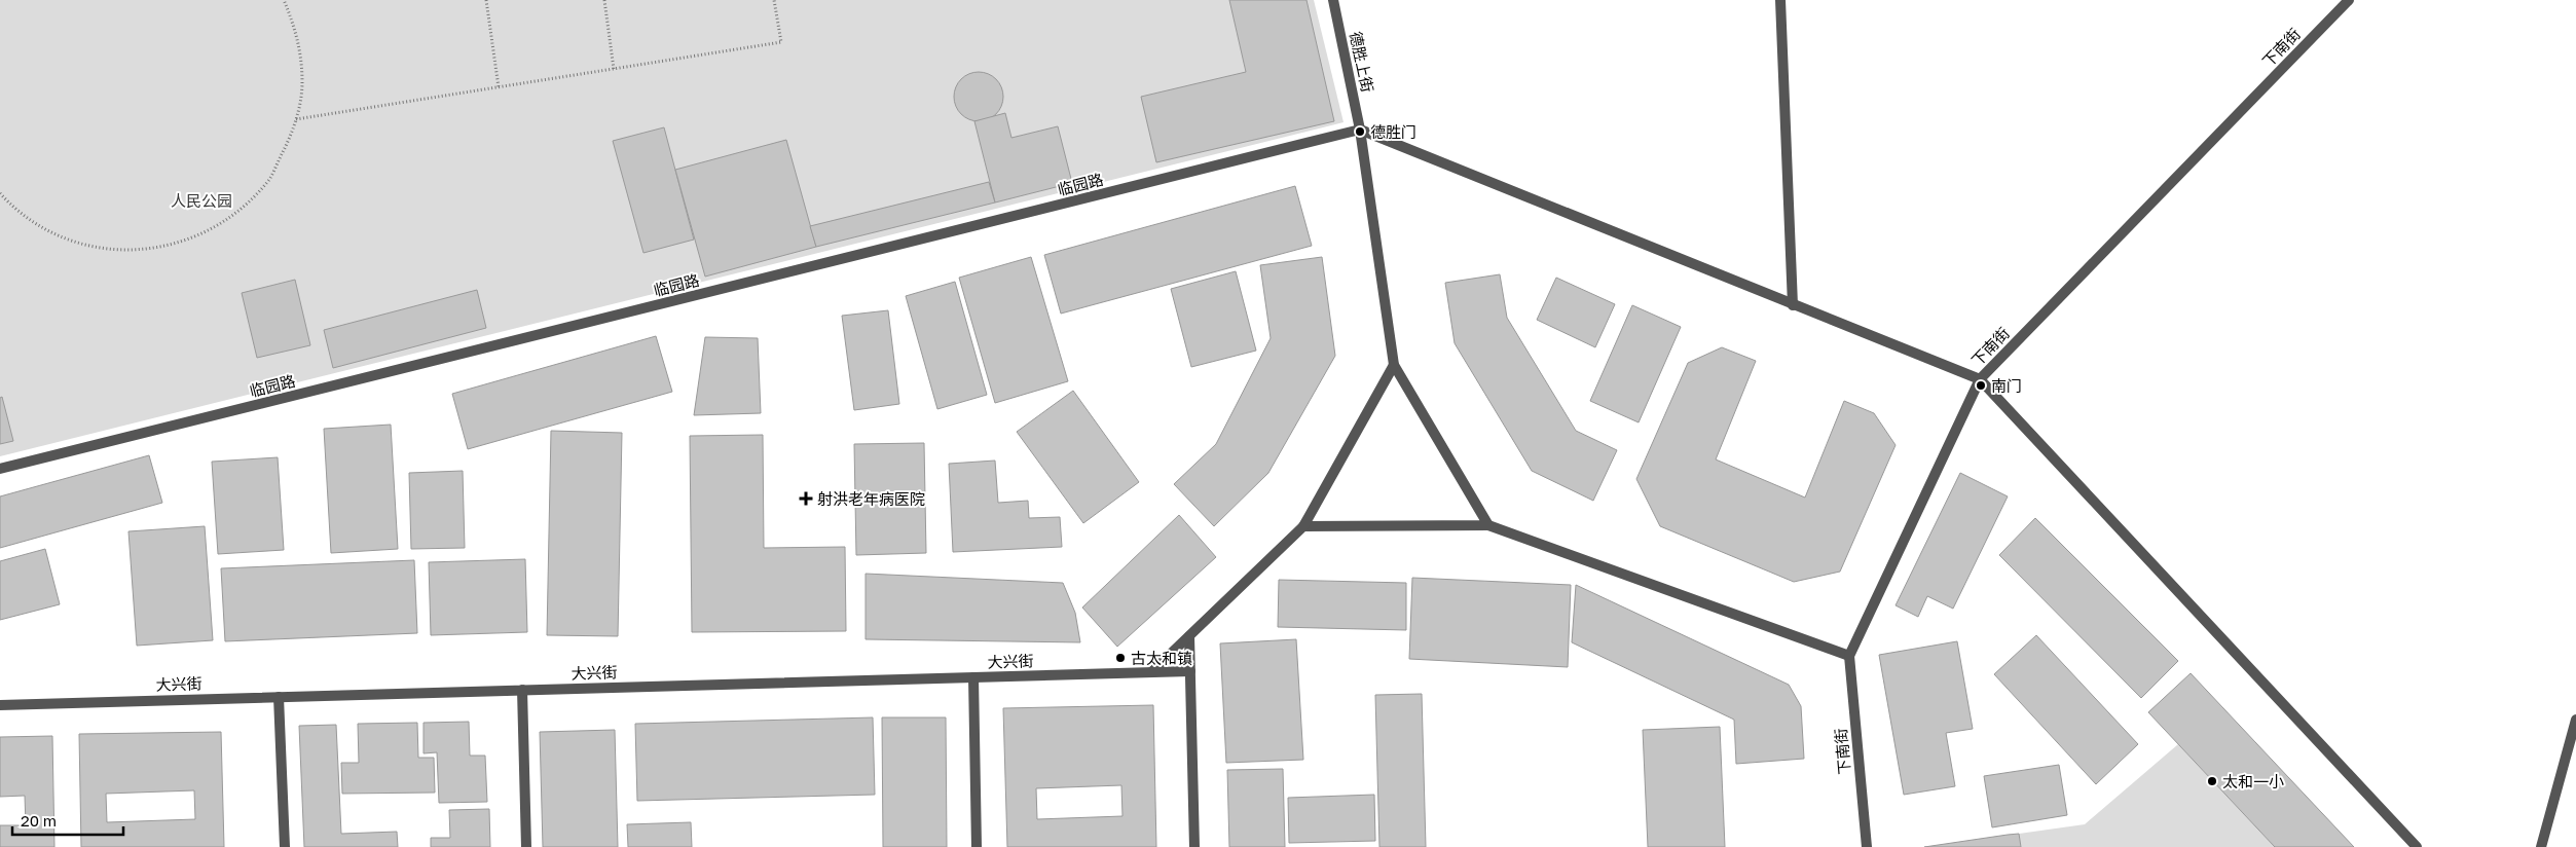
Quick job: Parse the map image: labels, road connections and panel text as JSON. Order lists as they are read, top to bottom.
{
  "streets": {
    "street": [
      "下南街",
      "德胜上街",
      "临园路",
      "大兴街"
    ]
  },
  "crossings": [
    ["德胜上街", "临园路"]
  ],
  "parks": ["人民公园"],
  "places": {
    "other": [
      "德胜门",
      "南门",
      "古太和镇",
      "太和一小"
    ],
    "health": ["射洪老年病医院"]
  },
  "scale_bar": "20 m"
}
